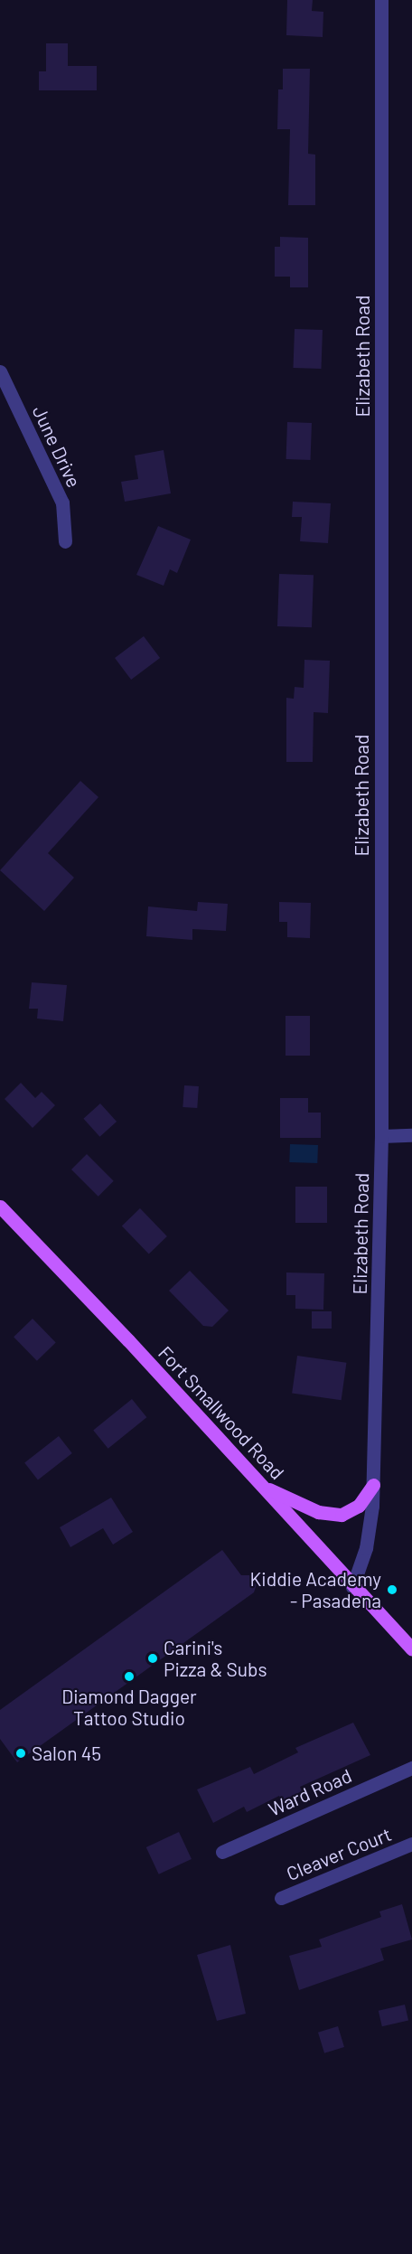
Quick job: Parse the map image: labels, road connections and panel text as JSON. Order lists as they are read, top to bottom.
{
  "streets": {
    "main road": ["Fort Smallwood Road"],
    "street": [
      "Elizabeth Road",
      "June Drive",
      "Ward Road",
      "Cleaver Court"
    ]
  },
  "crossings": [
    ["Elizabeth Road", "Fort Smallwood Road"]
  ],
  "places": [
    "Kiddie Academy - Pasadena",
    "Carini's Pizza & Subs",
    "Diamond Dagger Tattoo Studio",
    "Salon 45"
  ]
}
